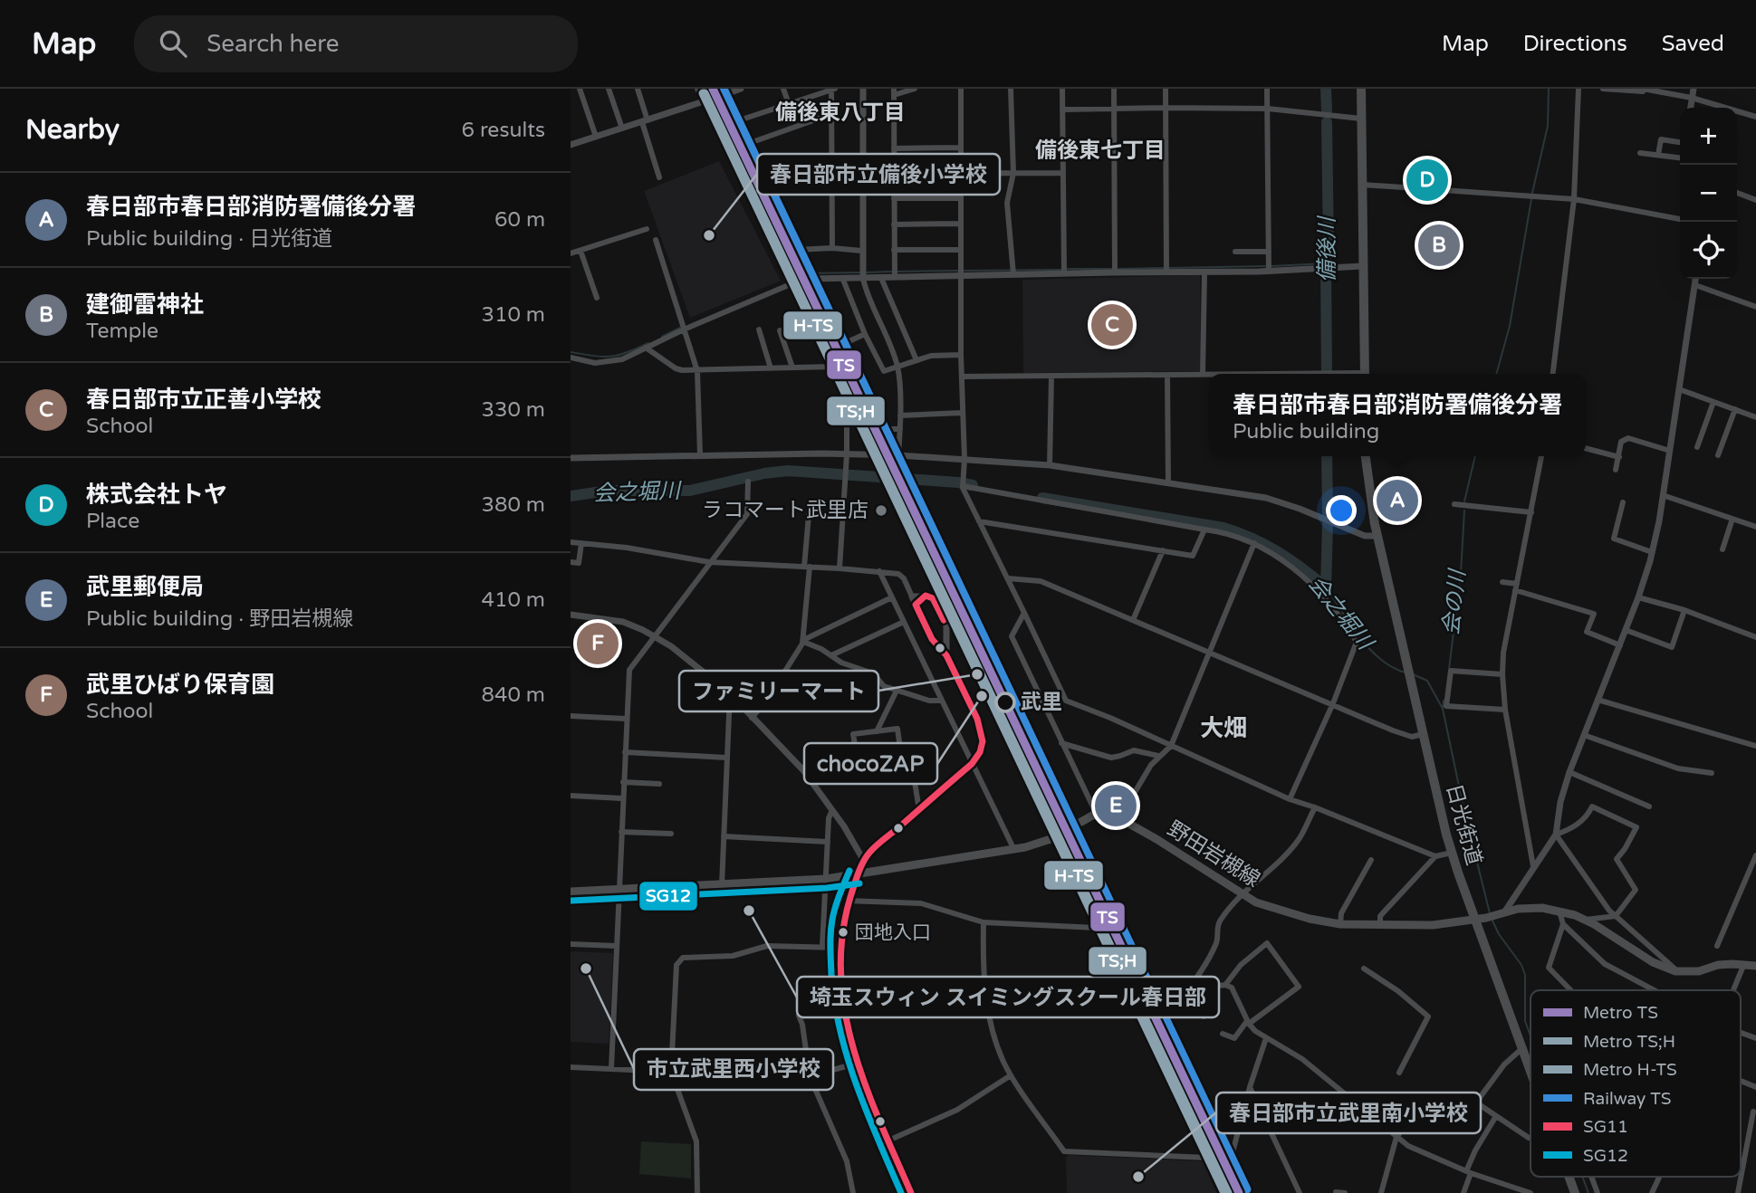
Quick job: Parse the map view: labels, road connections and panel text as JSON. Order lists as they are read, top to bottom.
{
  "streets": {
    "highway": ["日光街道"],
    "main road": ["野田岩槻線"]
  },
  "crossings": [
    ["日光街道", "野田岩槻線"]
  ],
  "districts": ["備後東八丁目", "備後東七丁目", "大畑"],
  "water": ["備後川", "会之堀川", "会の川"],
  "places": [
    "春日部市立備後小学校",
    "ラコマート武里店",
    "ファミリーマート",
    "chocoZAP",
    "武里",
    "埼玉スウィン スイミングスクール春日部",
    "団地入口",
    "市立武里西小学校",
    "春日部市立武里南小学校"
  ],
  "lines": [
    "metro line TS",
    "rail line TS",
    "metro line TS;H",
    "metro line H-TS",
    "transit line SG11",
    "transit line SG12"
  ],
  "legend": [
    "Metro TS",
    "Metro TS;H",
    "Metro H-TS",
    "Railway TS",
    "SG11",
    "SG12"
  ],
  "page": {
    "header": "Map",
    "search": "Search here",
    "nav": ["Map", "Directions", "Saved"],
    "heading": ["Nearby", "6 results"],
    "map_buttons": ["+", "−"],
    "pins": [
      "D",
      "B",
      "C",
      "A",
      "F",
      "E"
    ],
    "list": [
      {
        "mark": "A",
        "name": "春日部市春日部消防署備後分署",
        "note": "Public building · 日光街道",
        "value": "60 m"
      },
      {
        "mark": "B",
        "name": "建御雷神社",
        "note": "Temple",
        "value": "310 m"
      },
      {
        "mark": "C",
        "name": "春日部市立正善小学校",
        "note": "School",
        "value": "330 m"
      },
      {
        "mark": "D",
        "name": "株式会社トヤ",
        "note": "Place",
        "value": "380 m"
      },
      {
        "mark": "E",
        "name": "武里郵便局",
        "note": "Public building · 野田岩槻線",
        "value": "410 m"
      },
      {
        "mark": "F",
        "name": "武里ひばり保育園",
        "note": "School",
        "value": "840 m"
      }
    ],
    "popup": ["春日部市春日部消防署備後分署", "Public building"]
  }
}
